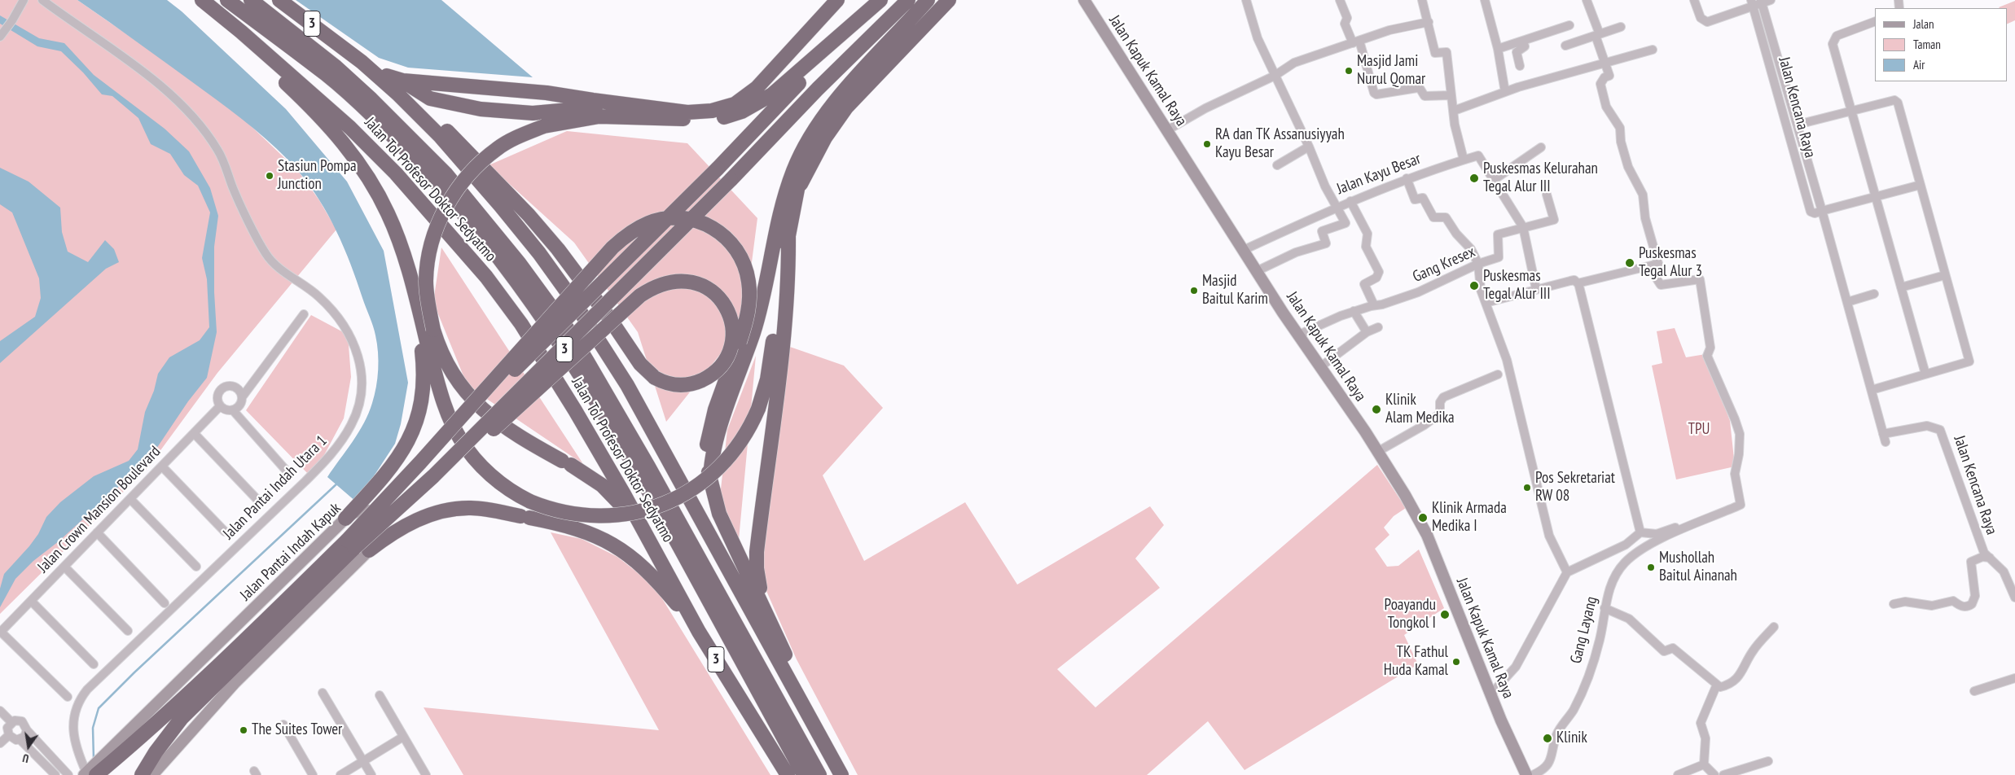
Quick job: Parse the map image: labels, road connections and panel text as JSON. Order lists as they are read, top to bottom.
{
  "streets": {
    "highway": ["3", "Jalan Tol Profesor Doktor Sedyatmo"],
    "main road": ["Jalan Kapuk Kamal Raya", "Jalan Pantai Indah Kapuk"],
    "street": [
      "Jalan Kencana Raya",
      "Jalan Kayu Besar",
      "Gang Kresex",
      "Jalan Pantai Indah Utara 1",
      "Jalan Crown Mansion Boulevard",
      "Gang Layang"
    ]
  },
  "crossings": [
    ["Jalan Kapuk Kamal Raya", "Gang Kresex"],
    ["Jalan Pantai Indah Utara 1", "Jalan Pantai Indah Kapuk"]
  ],
  "parks": ["TPU"],
  "places": [
    "Masjid Jami Nurul Qomar",
    "RA dan TK Assanusiyyah Kayu Besar",
    "Stasiun Pompa Junction",
    "Puskesmas Kelurahan Tegal Alur III",
    "Puskesmas Tegal Alur 3",
    "Puskesmas Tegal Alur III",
    "Masjid Baitul Karim",
    "Klinik Alam Medika",
    "Pos Sekretariat RW 08",
    "Klinik Armada Medika I",
    "Mushollah Baitul Ainanah",
    "Poayandu Tongkol I",
    "TK Fathul Huda Kamal",
    "The Suites Tower",
    "Klinik"
  ],
  "legend": ["Jalan", "Taman", "Air"],
  "north": "bottom"
}
